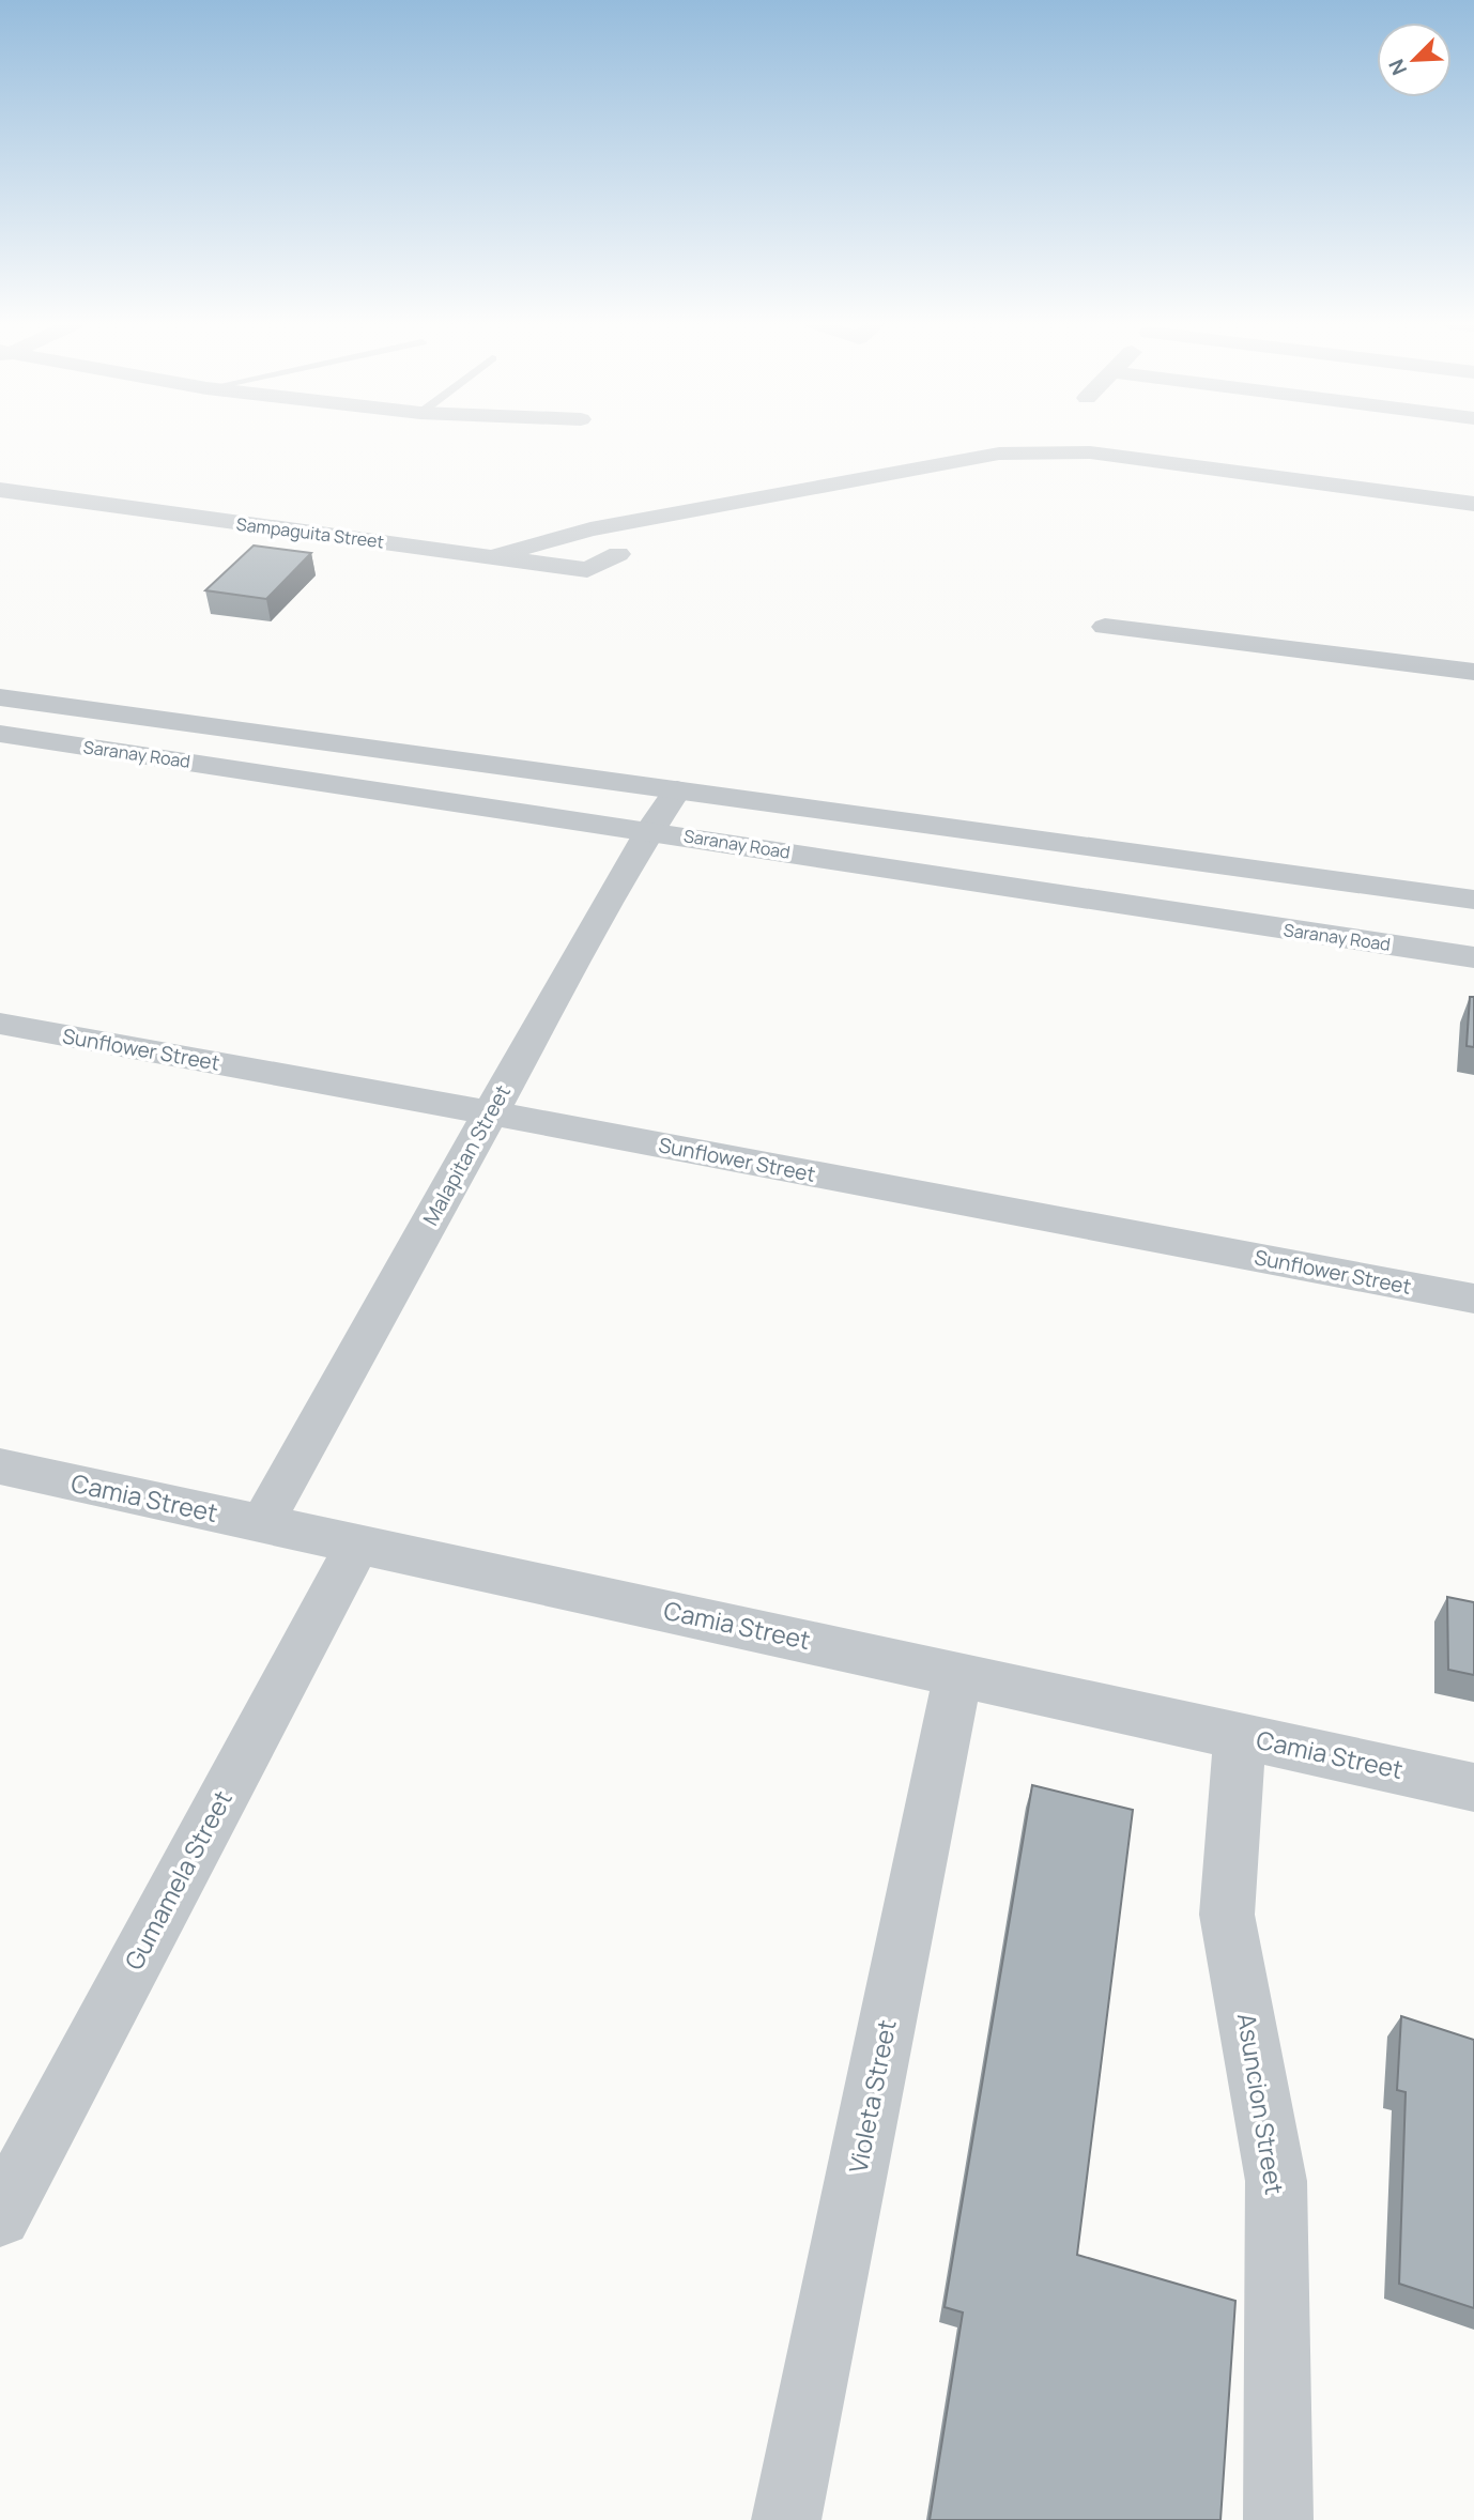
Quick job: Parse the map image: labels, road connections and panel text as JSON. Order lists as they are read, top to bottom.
{
  "streets": {
    "street": [
      "Sampaguita Street",
      "Saranay Road",
      "Sunflower Street",
      "Malapitan Street",
      "Camia Street",
      "Gumamela Street",
      "Violeta Street",
      "Asuncion Street"
    ]
  },
  "crossings": [
    ["Saranay Road", "Malapitan Street"],
    ["Sunflower Street", "Malapitan Street"],
    ["Malapitan Street", "Camia Street"],
    ["Camia Street", "Gumamela Street"],
    ["Camia Street", "Violeta Street"],
    ["Camia Street", "Asuncion Street"]
  ],
  "north": "bottom left"
}
